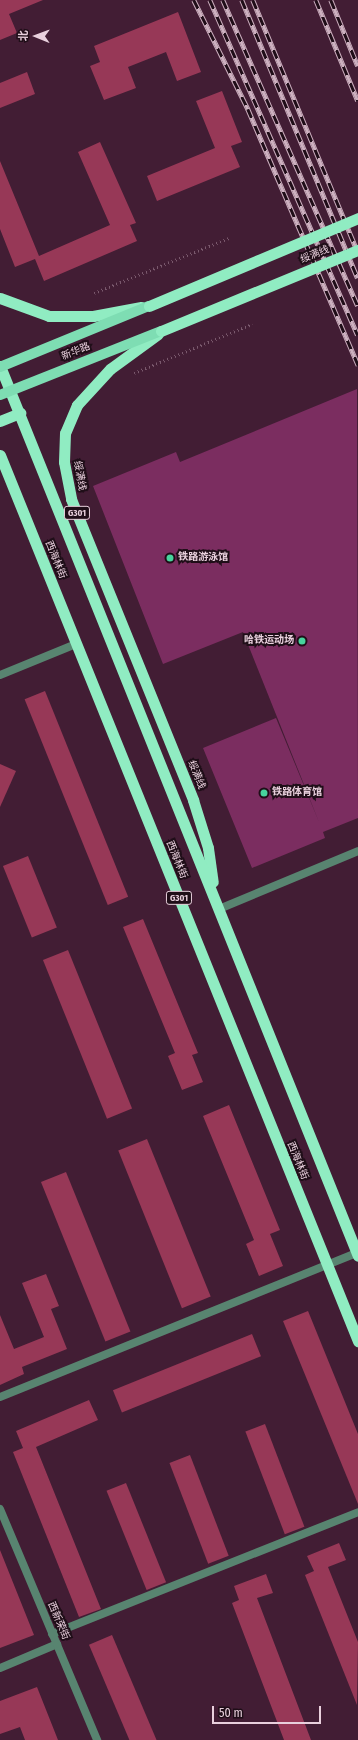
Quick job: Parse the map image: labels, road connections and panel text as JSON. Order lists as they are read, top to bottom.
{
  "streets": {
    "highway": ["绥满线", "G301", "西海林街"],
    "main road": ["新华路"],
    "street": ["西新荣街"]
  },
  "crossings": [
    ["绥满线", "新华路"],
    ["绥满线", "G301"],
    ["新华路", "G301"]
  ],
  "places": ["铁路游泳馆", "哈铁运动场", "铁路体育馆"],
  "scale_bar": "50 m",
  "north": "left"
}
